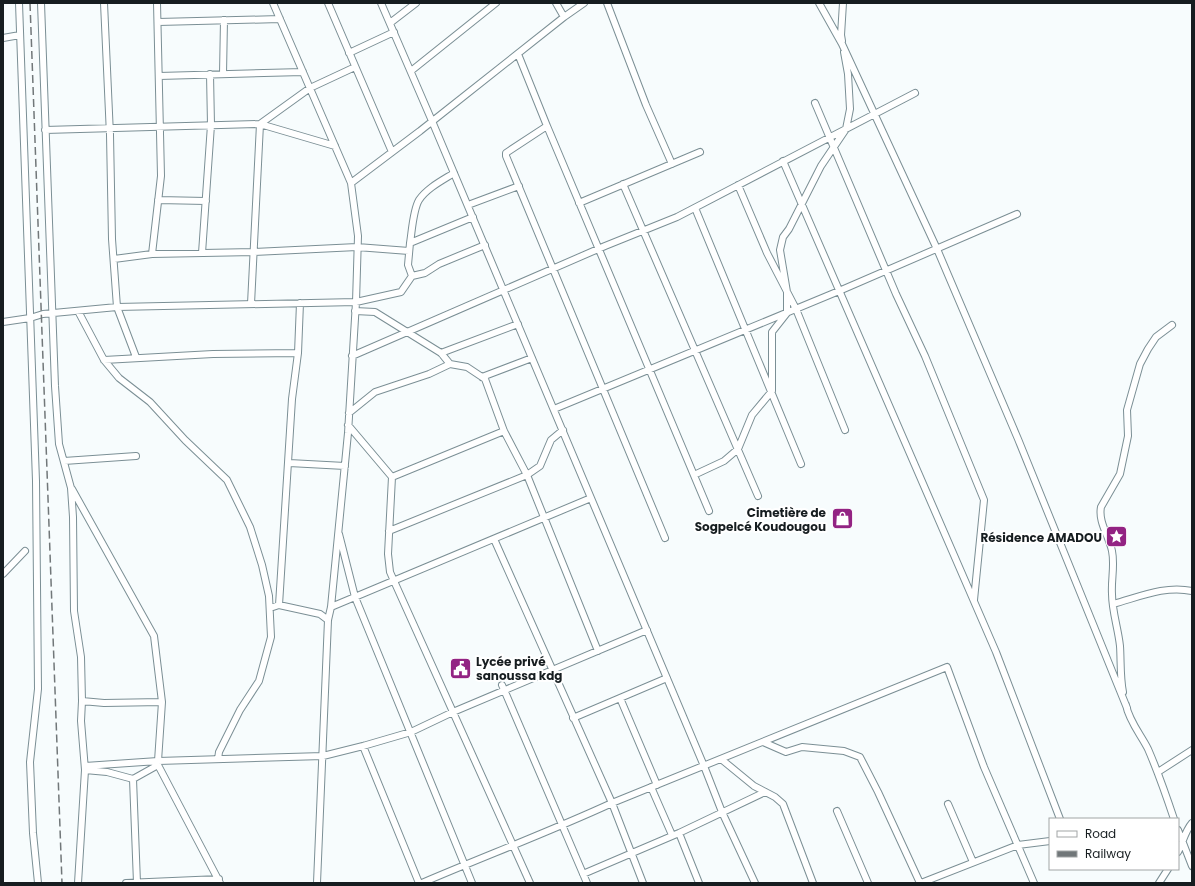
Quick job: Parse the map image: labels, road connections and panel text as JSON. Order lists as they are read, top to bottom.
{
  "places": {
    "shop": ["Cimetière de Sogpelcé Koudougou"],
    "place": ["Résidence AMADOU"],
    "public building": ["Lycée privé sanoussa kdg"]
  },
  "legend": ["Road", "Railway"]
}
